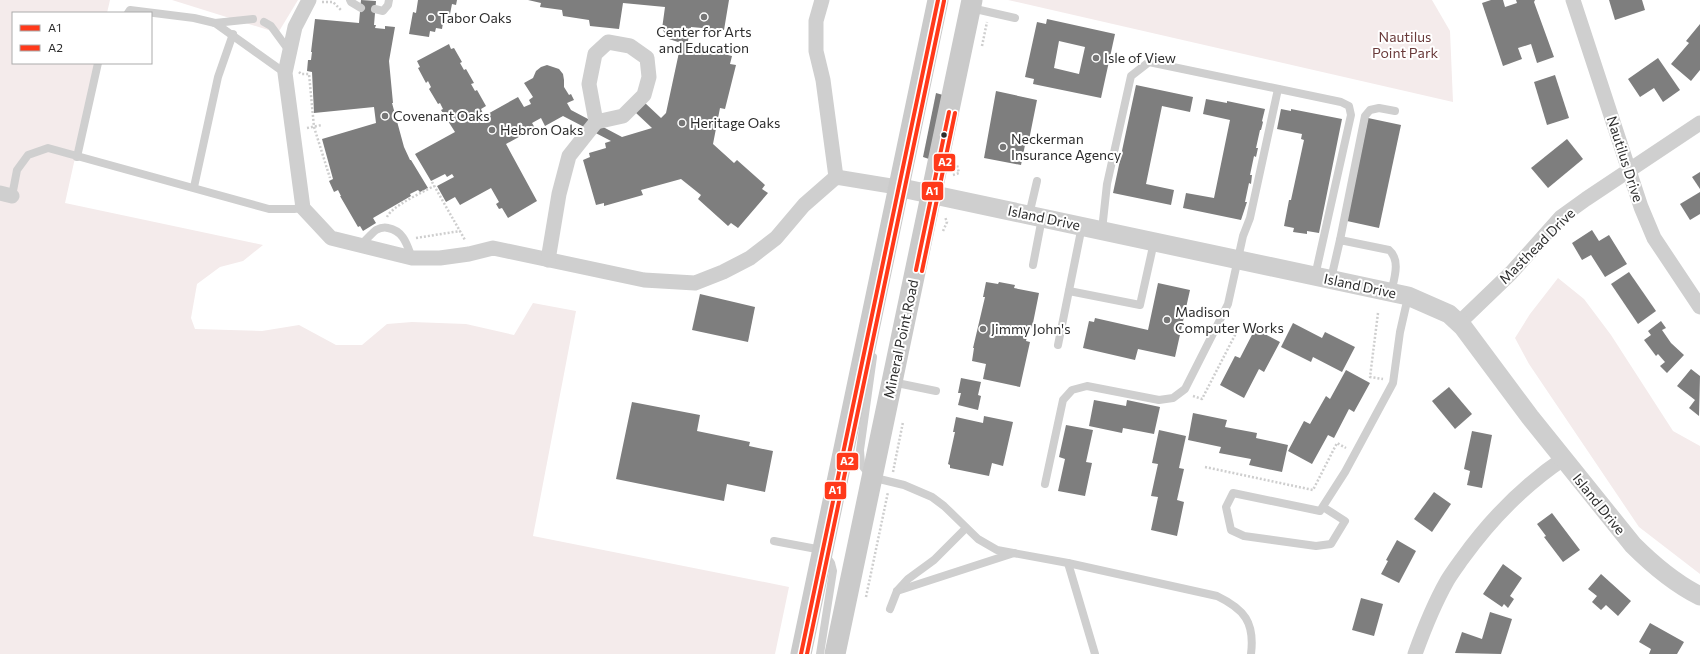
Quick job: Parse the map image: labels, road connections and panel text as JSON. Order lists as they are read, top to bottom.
{
  "streets": {
    "main road": ["Mineral Point Road"],
    "street": ["Nautilus Drive", "Island Drive", "Masthead Drive"]
  },
  "crossings": [
    ["Nautilus Drive", "Masthead Drive"],
    ["Island Drive", "Masthead Drive"],
    ["Island Drive", "Mineral Point Road"]
  ],
  "parks": ["Nautilus Point Park"],
  "places": [
    "Center for Arts and Education",
    "Tabor Oaks",
    "Isle of View",
    "Covenant Oaks",
    "Heritage Oaks",
    "Hebron Oaks",
    "Neckerman Insurance Agency",
    "Madison Computer Works",
    "Jimmy John's"
  ],
  "lines": ["transit line A1", "transit line A2"],
  "legend": ["A1", "A2"]
}
